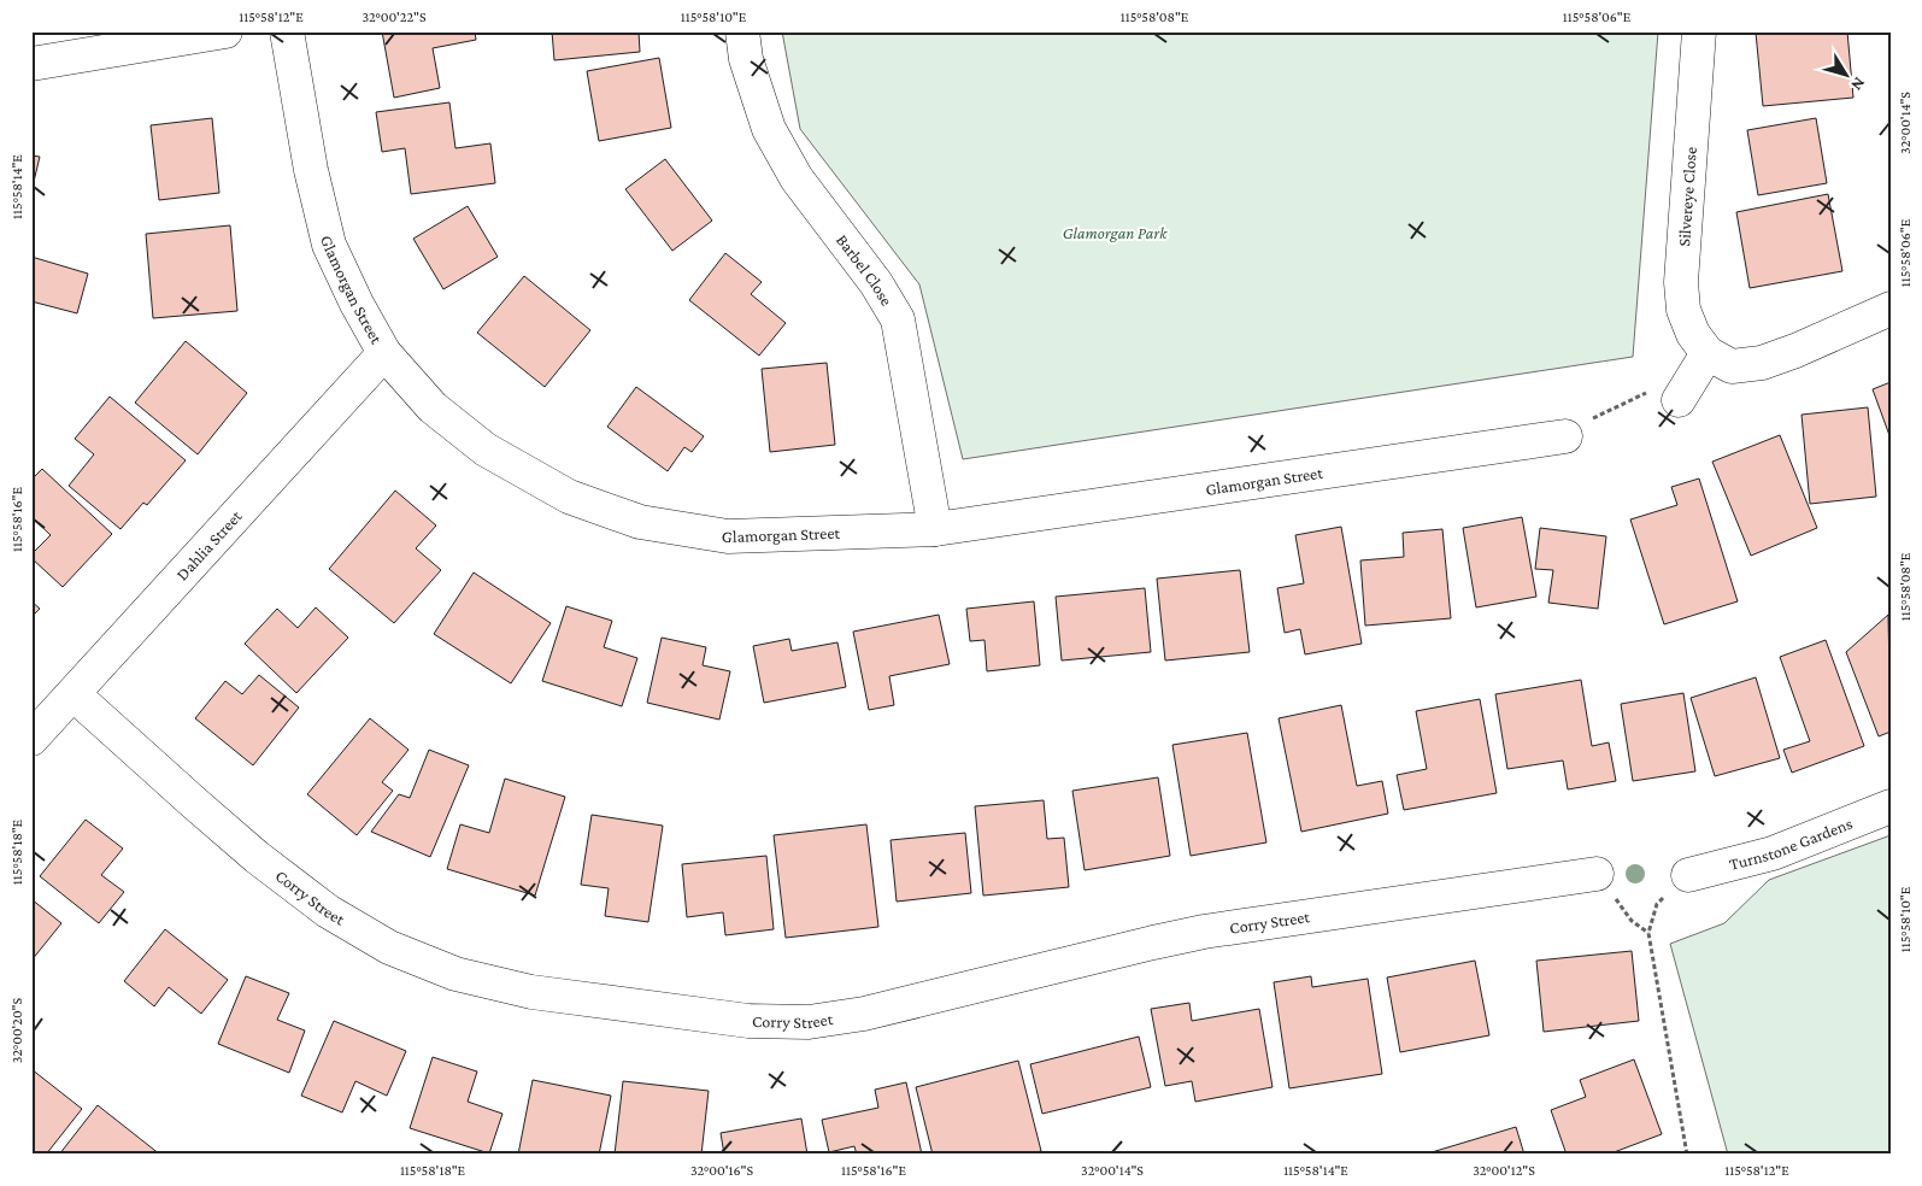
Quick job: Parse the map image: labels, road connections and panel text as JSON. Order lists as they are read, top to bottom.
{
  "streets": {
    "street": [
      "Silvereye Close",
      "Barbel Close",
      "Glamorgan Street",
      "Dahlia Street",
      "Turnstone Gardens",
      "Corry Street"
    ]
  },
  "crossings": [
    ["Barbel Close", "Glamorgan Street"],
    ["Glamorgan Street", "Dahlia Street"],
    ["Dahlia Street", "Corry Street"]
  ],
  "parks": ["Glamorgan Park"],
  "north": "bottom right",
  "coordinates": [
    "115°58'12\"E",
    "32°00'22\"S",
    "115°58'10\"E",
    "115°58'08\"E",
    "115°58'06\"E",
    "32°00'14\"S",
    "115°58'14\"E",
    "115°58'16\"E",
    "115°58'18\"E",
    "32°00'20\"S",
    "32°00'16\"S",
    "32°00'12\"S"
  ]
}
